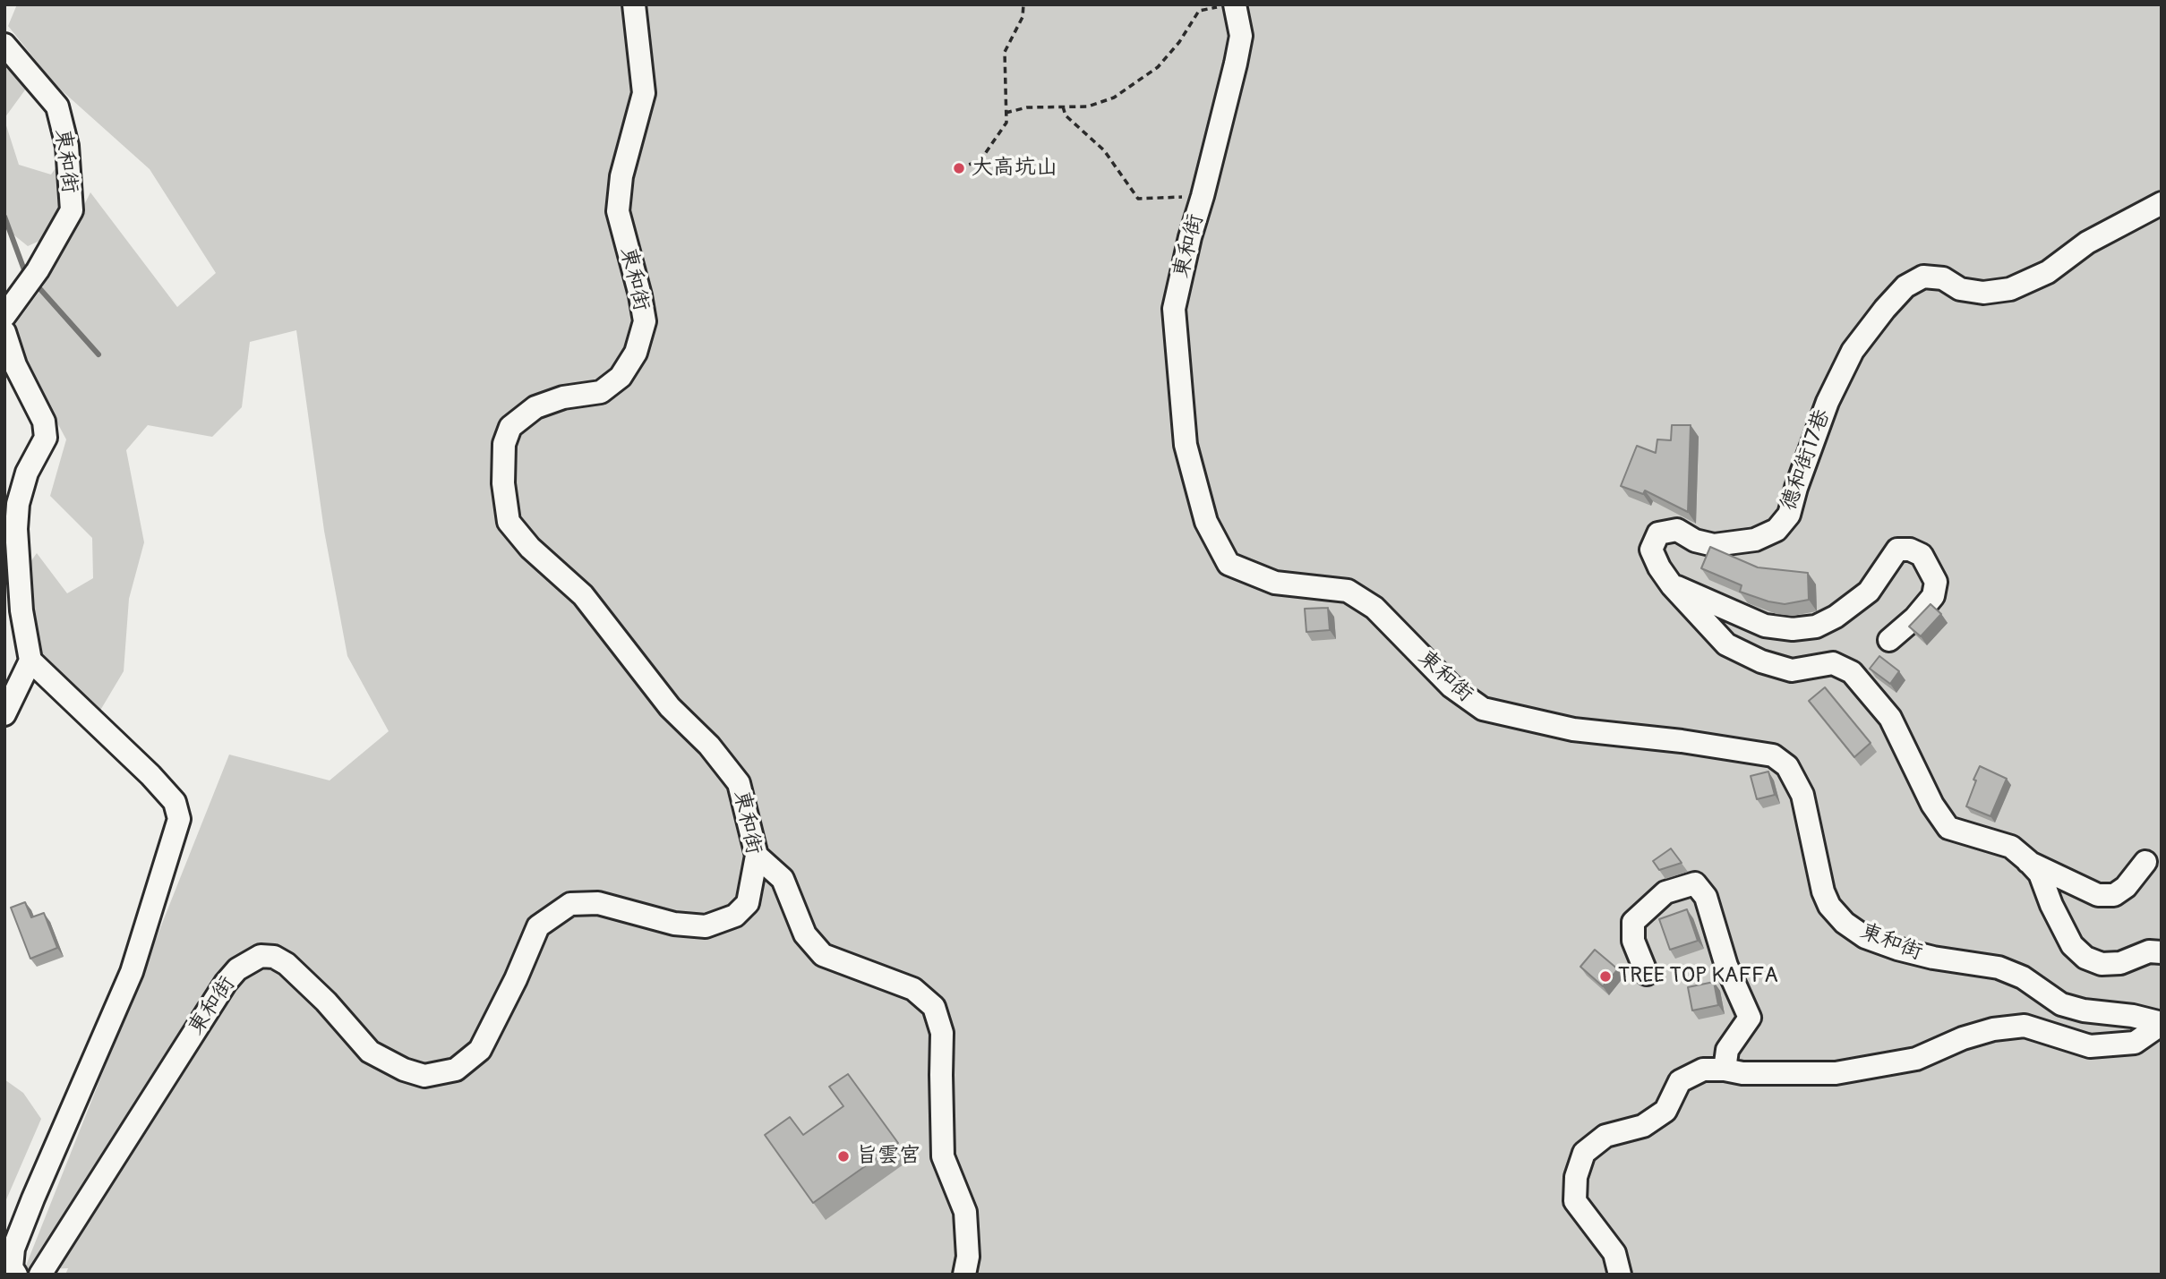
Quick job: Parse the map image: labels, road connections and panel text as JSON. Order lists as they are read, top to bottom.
{
  "streets": {
    "street": ["東和街", "德和街17巷"]
  },
  "places": ["大高坑山", "TREE TOP KAFFA", "旨雲宮"]
}
